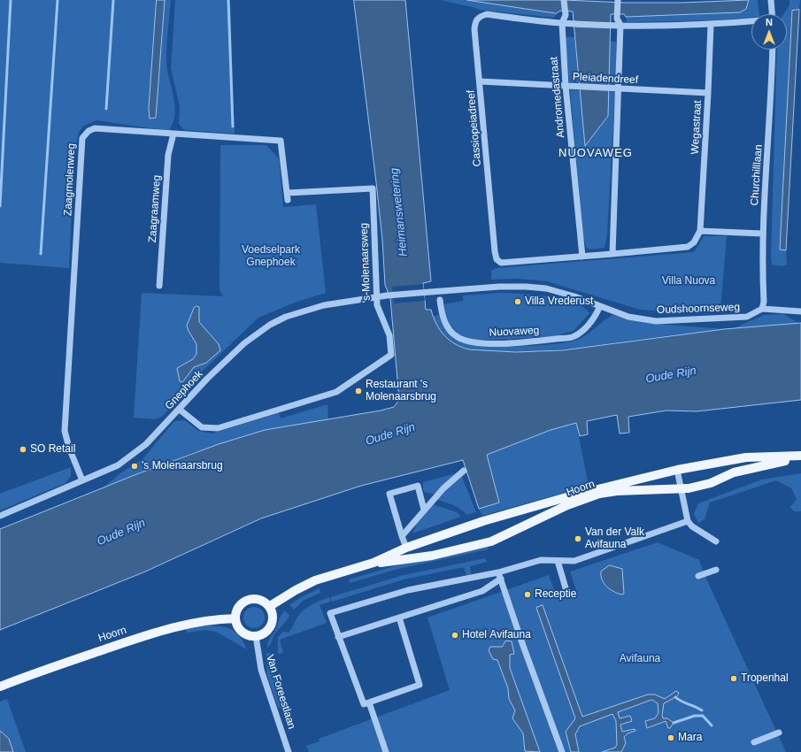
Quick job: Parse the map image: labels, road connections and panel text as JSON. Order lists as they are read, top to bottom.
{
  "streets": {
    "main road": ["Hoorn"],
    "street": [
      "Pleiadendreef",
      "Andromedastraat",
      "Wegastraat",
      "Cassiopeiadreef",
      "Churchilllaan",
      "Zaagmolenweg",
      "Zaagraamweg",
      "'s-Molenaarsweg",
      "Oudshoornseweg",
      "Nuovaweg",
      "Gnephoek",
      "Van Foreestlaan"
    ]
  },
  "crossings": [
    ["Pleiadendreef", "Andromedastraat"],
    ["Pleiadendreef", "Wegastraat"],
    ["Pleiadendreef", "Cassiopeiadreef"],
    ["Andromedastraat", "Cassiopeiadreef"],
    ["Wegastraat", "Cassiopeiadreef"],
    ["Churchilllaan", "Oudshoornseweg"],
    ["Zaagmolenweg", "Zaagraamweg"],
    ["Zaagmolenweg", "'s-Molenaarsweg"],
    ["Zaagmolenweg", "Gnephoek"],
    ["'s-Molenaarsweg", "Gnephoek"],
    ["Oudshoornseweg", "Nuovaweg"],
    ["Oudshoornseweg", "Gnephoek"],
    ["Hoorn", "Van Foreestlaan"]
  ],
  "districts": ["NUOVAWEG"],
  "water": ["Heimanswetering", "Oude Rijn"],
  "parks": ["Voedselpark Gnephoek", "Villa Nuova", "Avifauna"],
  "places": [
    "Villa Vrederust",
    "Restaurant 's Molenaarsbrug",
    "SO Retail",
    "'s Molenaarsbrug",
    "Van der Valk Avifauna",
    "Receptie",
    "Hotel Avifauna",
    "Tropenhal",
    "Mara"
  ],
  "north": "top"
}
